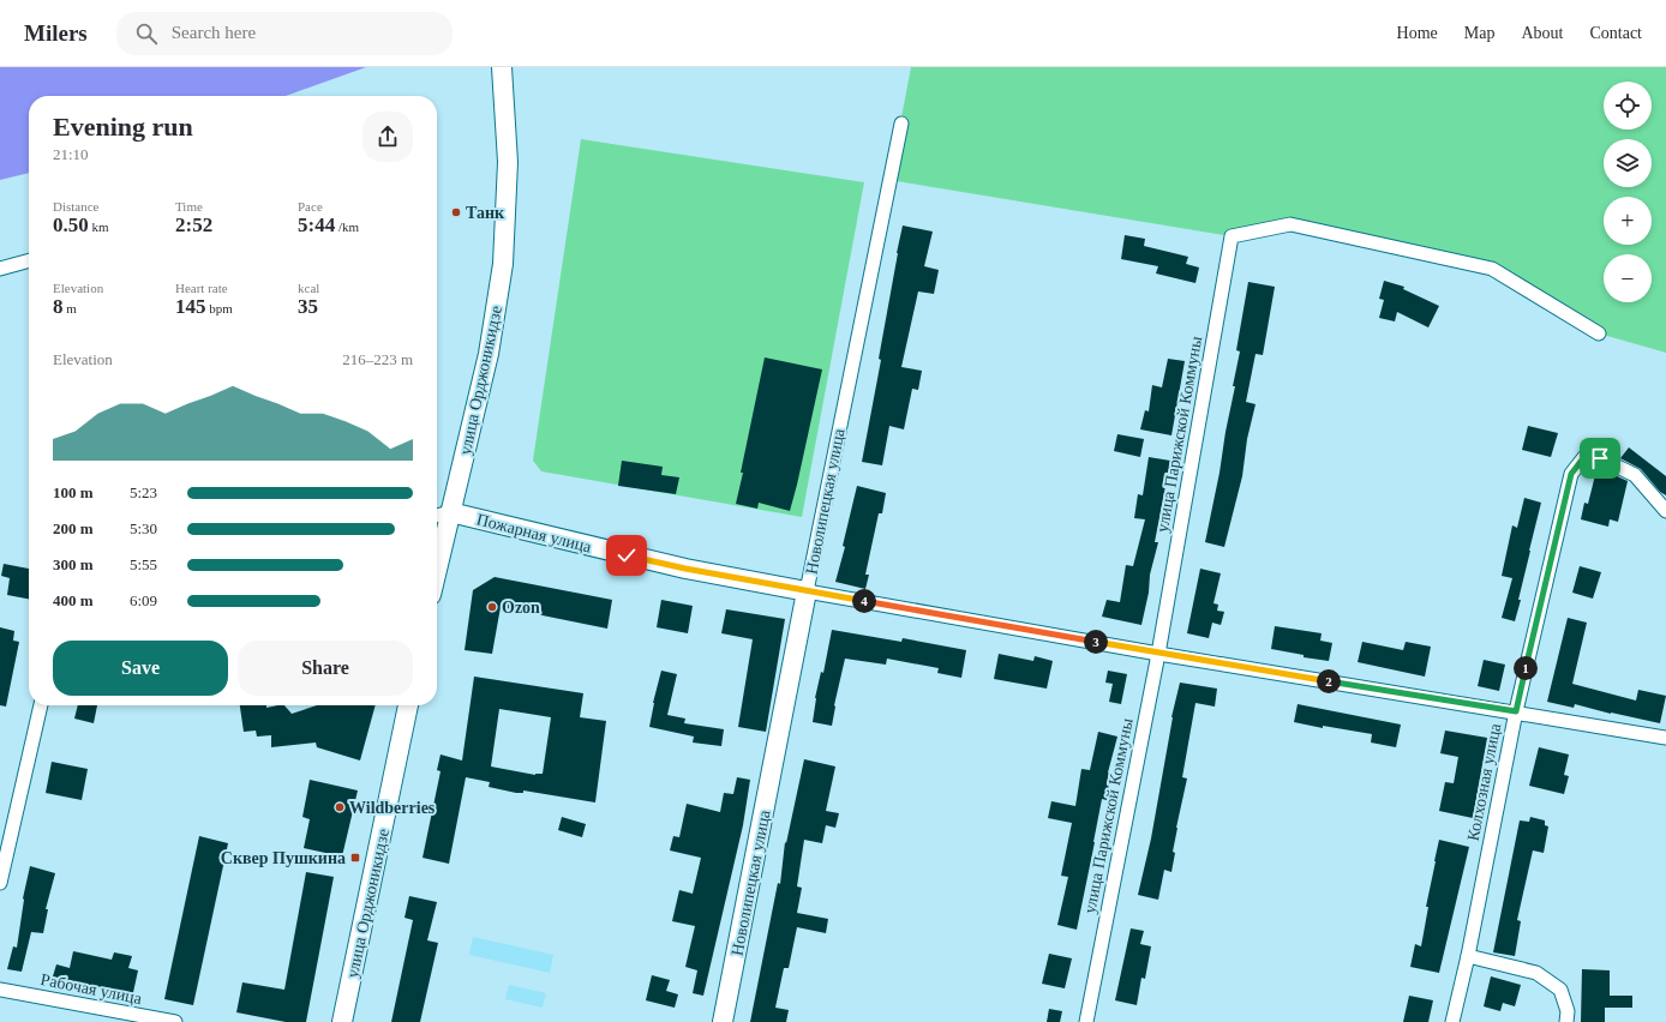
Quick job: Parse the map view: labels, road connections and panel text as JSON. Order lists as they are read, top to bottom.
{
  "streets": {
    "main road": ["улица Орджоникидзе", "Новолипецкая улица", "Пожарная улица"],
    "street": ["улица Парижской Коммуны", "Колхозная улица", "Рабочая улица"]
  },
  "crossings": [
    ["улица Орджоникидзе", "Пожарная улица"],
    ["улица Парижской Коммуны", "Пожарная улица"],
    ["Новолипецкая улица", "Пожарная улица"],
    ["Пожарная улица", "Колхозная улица"]
  ],
  "places": {
    "other": ["Танк", "Ozon", "Wildberries"],
    "transit": ["Сквер Пушкина"]
  },
  "page": {
    "header": "Milers",
    "search": "Search here",
    "nav": [
      "Home",
      "Map",
      "About",
      "Contact"
    ],
    "map_buttons": ["+", "−"],
    "heading": ["Evening run", "21:10"],
    "stats": [
      ["Distance", "0.50 km"],
      ["Time", "2:52"],
      ["Pace", "5:44 /km"],
      ["Elevation", "8 m"],
      ["Heart rate", "145 bpm"],
      ["kcal", "35"]
    ],
    "chart": ["Elevation", "216–223 m"],
    "list": [
      {
        "name": "100 m",
        "note": "5:23"
      },
      {
        "name": "200 m",
        "note": "5:30"
      },
      {
        "name": "300 m",
        "note": "5:55"
      },
      {
        "name": "400 m",
        "note": "6:09"
      }
    ],
    "pins": [
      "4",
      "3",
      "1",
      "2"
    ],
    "buttons": ["Save", "Share"]
  }
}
